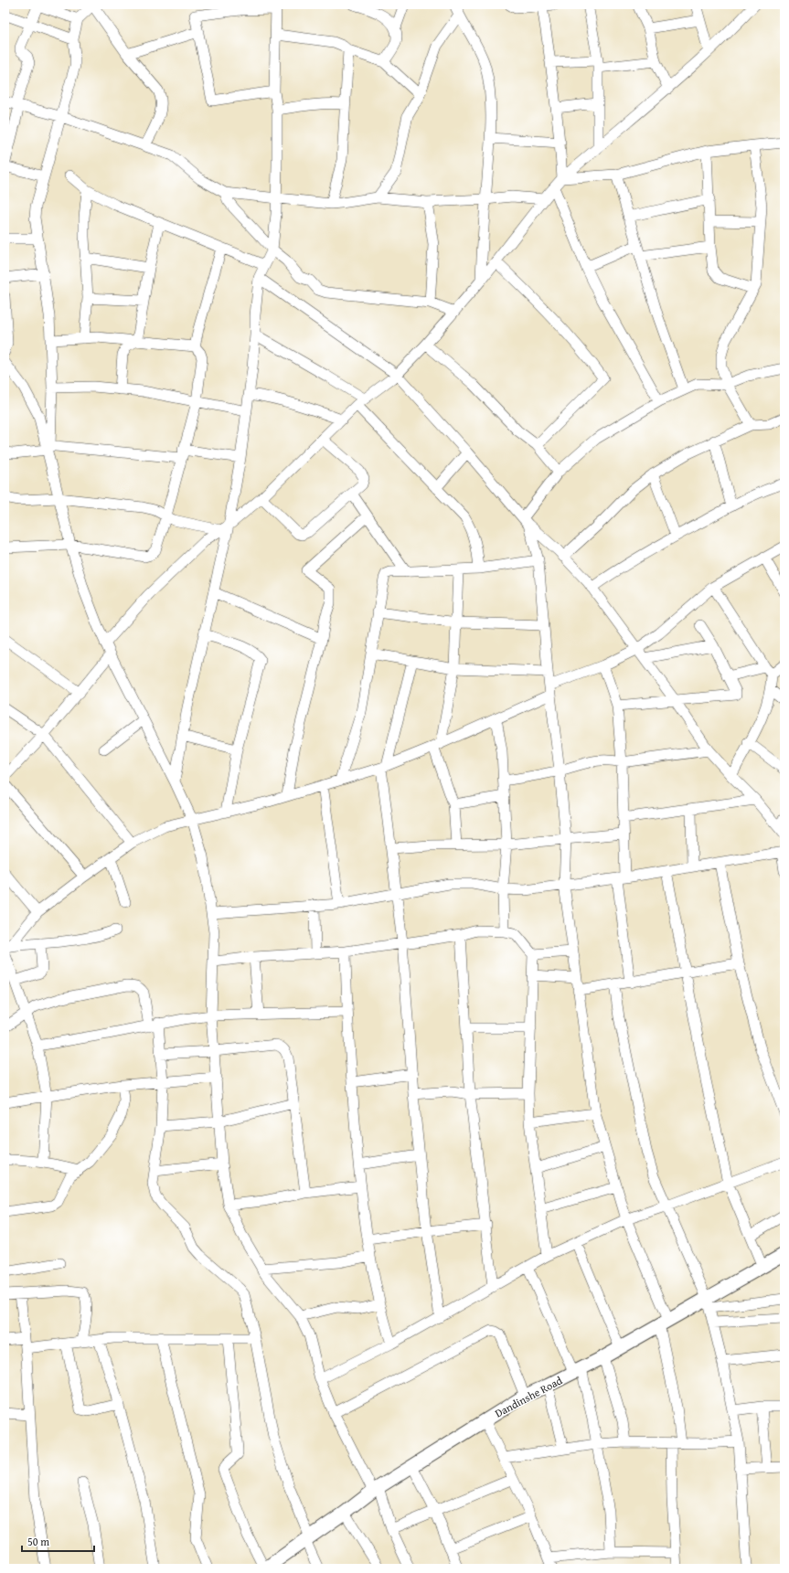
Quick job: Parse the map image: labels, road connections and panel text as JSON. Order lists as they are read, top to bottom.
{
  "streets": {
    "street": ["Dandinshe Road"]
  },
  "scale_bar": "50 m"
}
